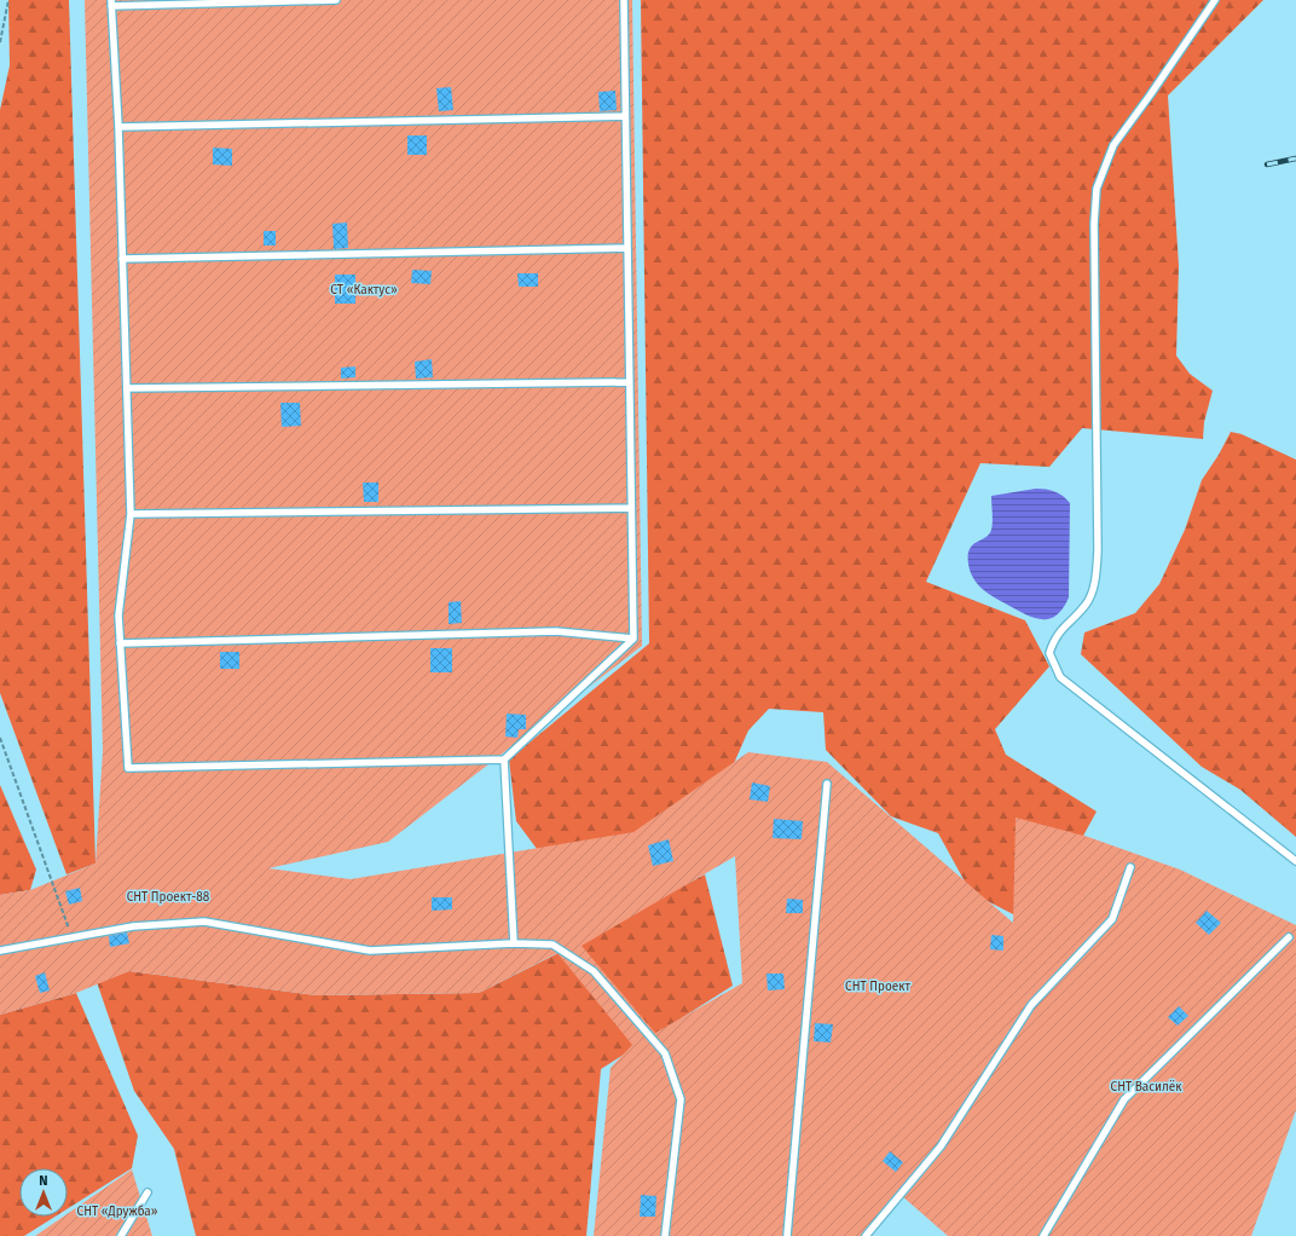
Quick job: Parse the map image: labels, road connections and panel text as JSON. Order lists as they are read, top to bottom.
{
  "parks": [
    "СТ «Кактус»",
    "СНТ Проект-88",
    "СНТ Проект",
    "СНТ Василёк",
    "СНТ «Дружба»"
  ],
  "north": "top"
}
